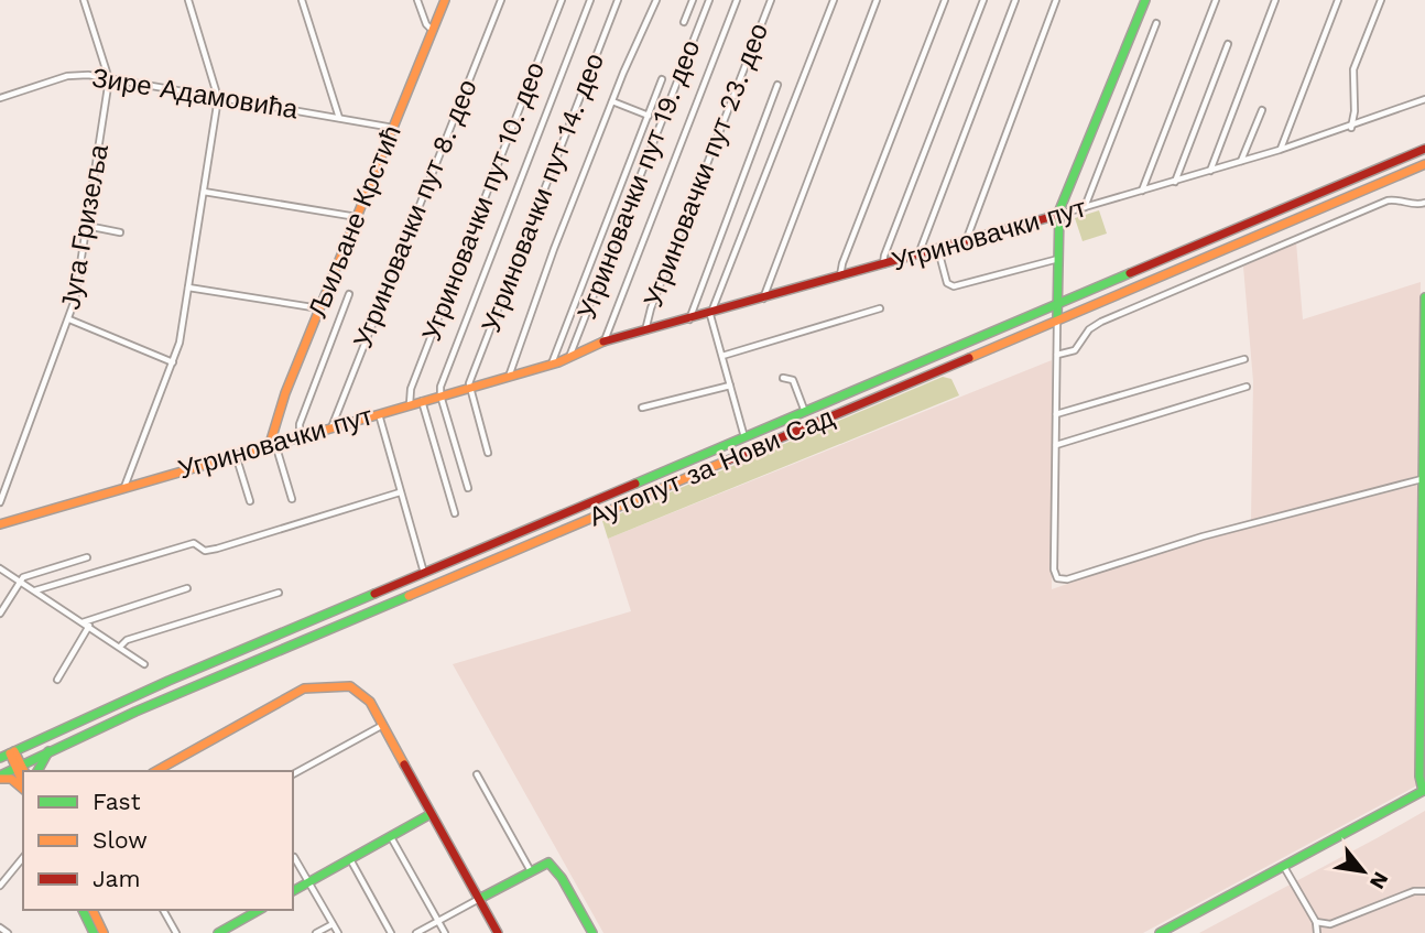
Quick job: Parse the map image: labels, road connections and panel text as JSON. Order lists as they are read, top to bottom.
{
  "streets": {
    "main road": ["Љиљане Крстић", "Угриновачки пут", "Аутопут за Нови Сад"],
    "street": [
      "Зире Адамовића",
      "Угриновачки пут 23. део",
      "Угриновачки пут 19. део",
      "Угриновачки пут 14. део",
      "Угриновачки пут 10. део",
      "Угриновачки пут 8. део",
      "Југа Гризеља"
    ]
  },
  "crossings": [
    ["Зире Адамовића", "Љиљане Крстић"],
    ["Зире Адамовића", "Југа Гризеља"],
    ["Угриновачки пут 23. део", "Угриновачки пут"],
    ["Угриновачки пут 19. део", "Угриновачки пут"],
    ["Угриновачки пут 14. део", "Угриновачки пут"],
    ["Угриновачки пут 10. део", "Угриновачки пут"],
    ["Угриновачки пут 8. део", "Угриновачки пут"],
    ["Љиљане Крстић", "Угриновачки пут"]
  ],
  "legend": ["Fast", "Slow", "Jam"],
  "north": "bottom right"
}
